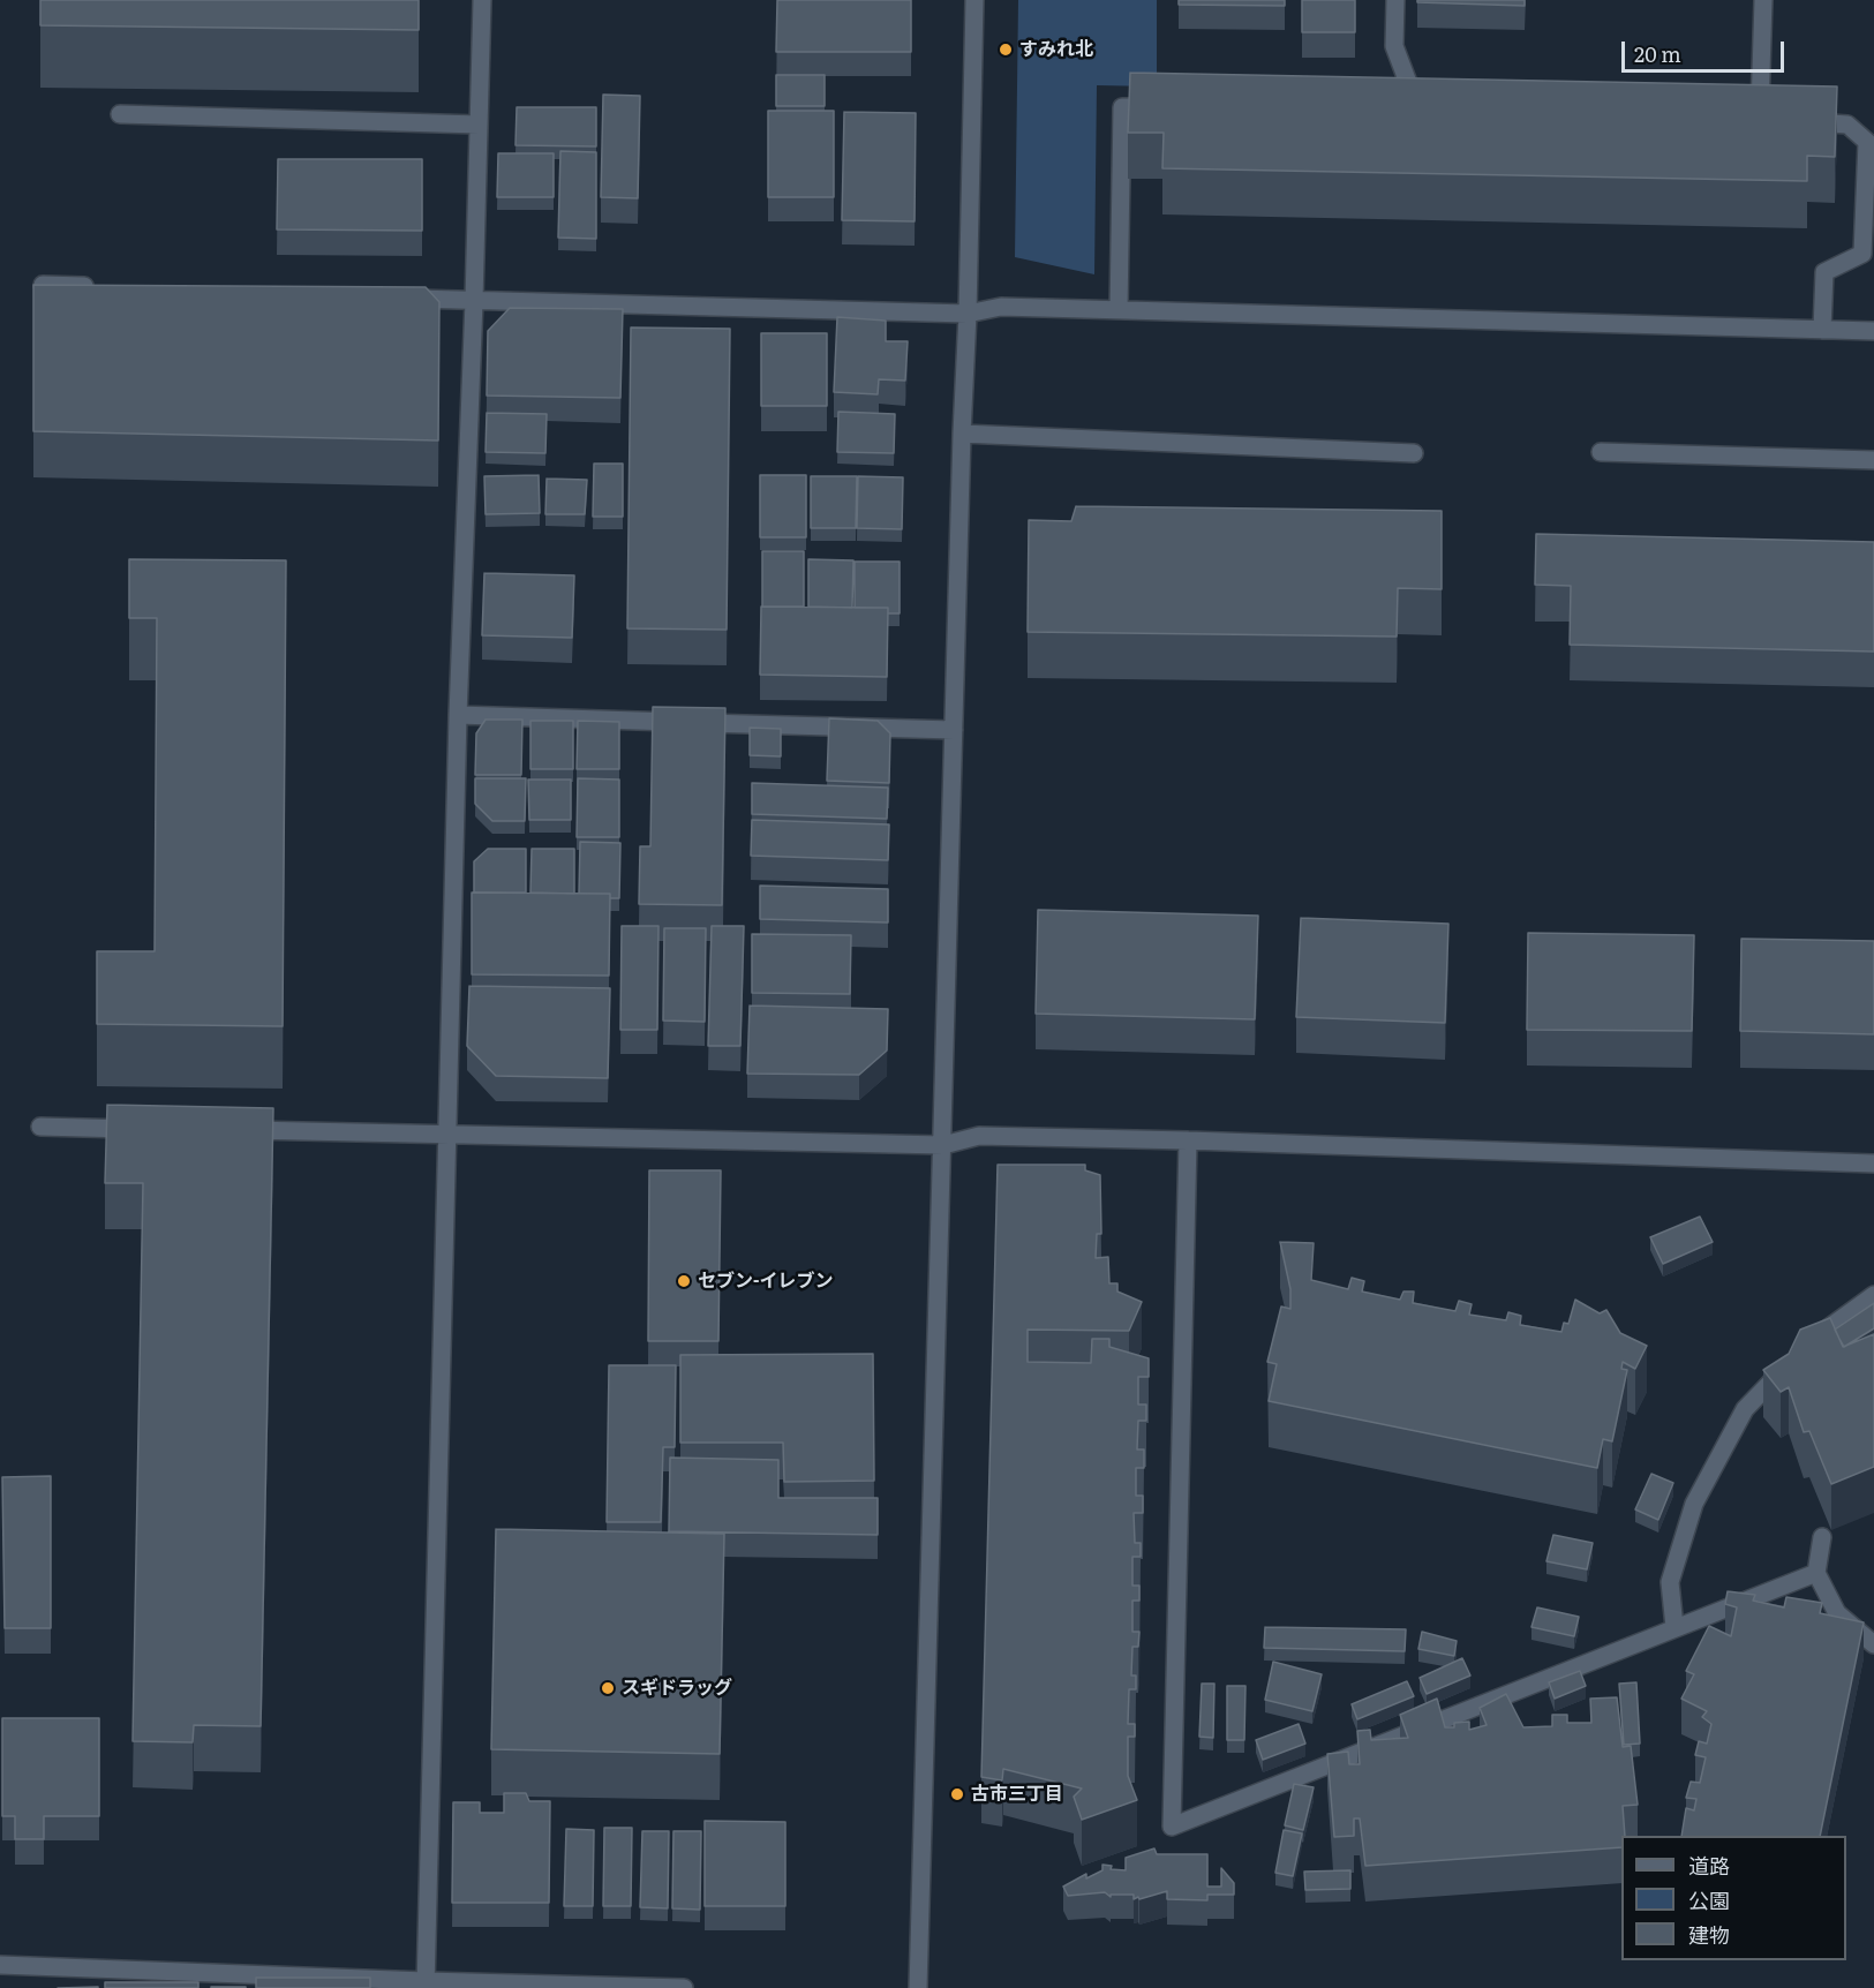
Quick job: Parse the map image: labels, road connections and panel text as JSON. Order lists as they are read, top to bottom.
{
  "places": [
    "すみれ北",
    "セブン-イレブン",
    "スギドラッグ",
    "古市三丁目"
  ],
  "legend": ["道路", "公園", "建物"],
  "scale_bar": "20 m"
}
